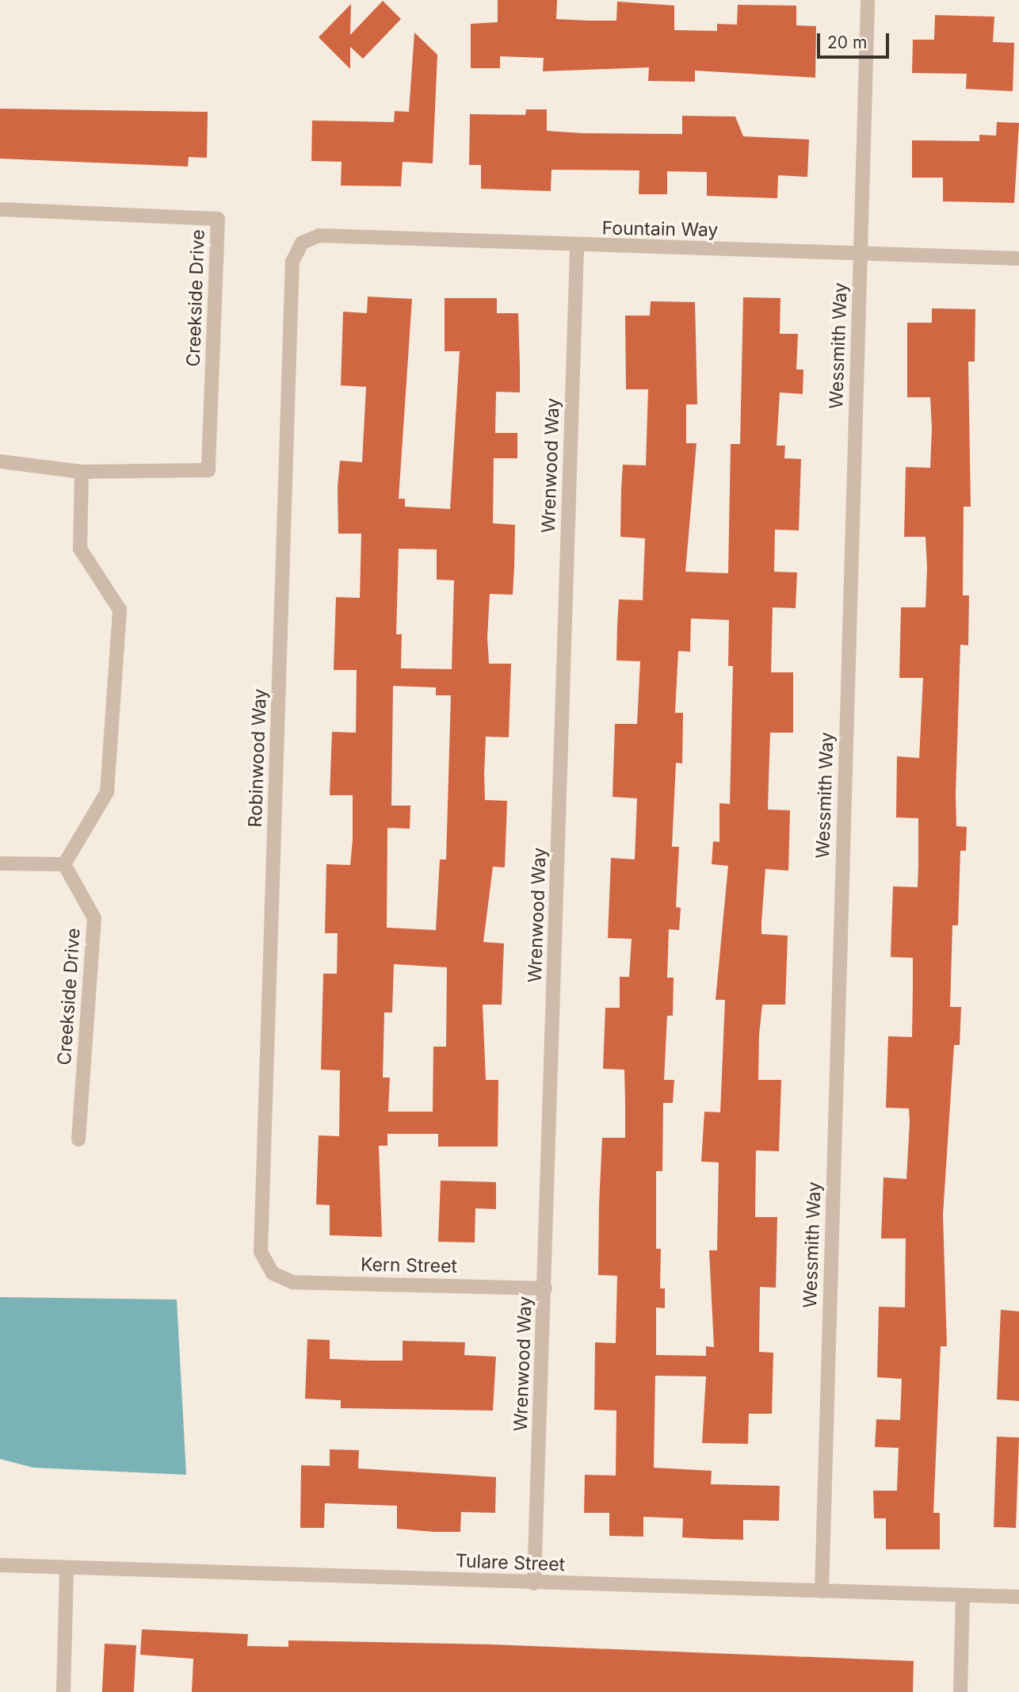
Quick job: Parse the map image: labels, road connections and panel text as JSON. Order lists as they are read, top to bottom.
{
  "streets": {
    "street": [
      "Fountain Way",
      "Creekside Drive",
      "Wessmith Way",
      "Wrenwood Way",
      "Robinwood Way",
      "Kern Street",
      "Tulare Street"
    ]
  },
  "crossings": [
    ["Fountain Way", "Wessmith Way"],
    ["Fountain Way", "Wrenwood Way"],
    ["Fountain Way", "Robinwood Way"],
    ["Wessmith Way", "Tulare Street"],
    ["Wrenwood Way", "Kern Street"],
    ["Wrenwood Way", "Tulare Street"],
    ["Robinwood Way", "Kern Street"]
  ],
  "scale_bar": "20 m"
}
